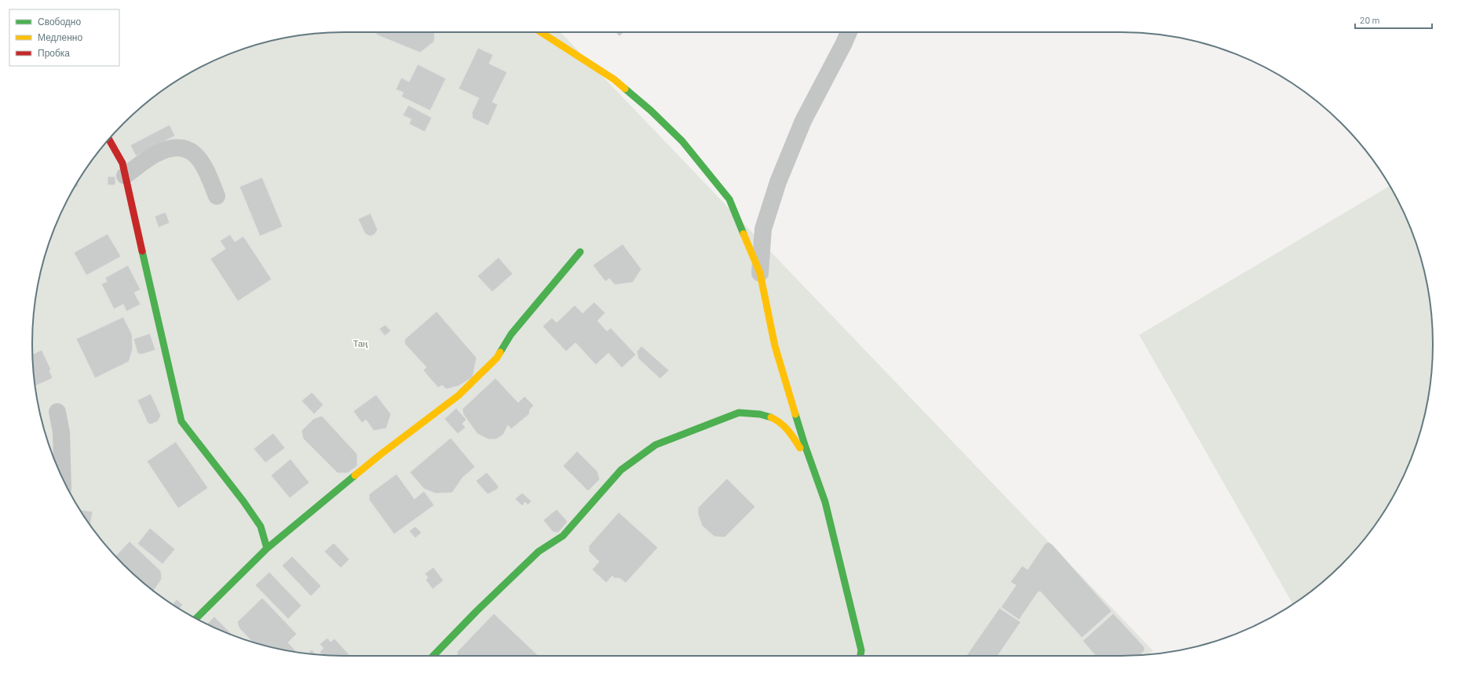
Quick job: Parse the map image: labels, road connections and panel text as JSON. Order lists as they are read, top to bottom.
{
  "parks": ["Таң"],
  "legend": ["Свободно", "Медленно", "Пробка"],
  "scale_bar": "20 m"
}
